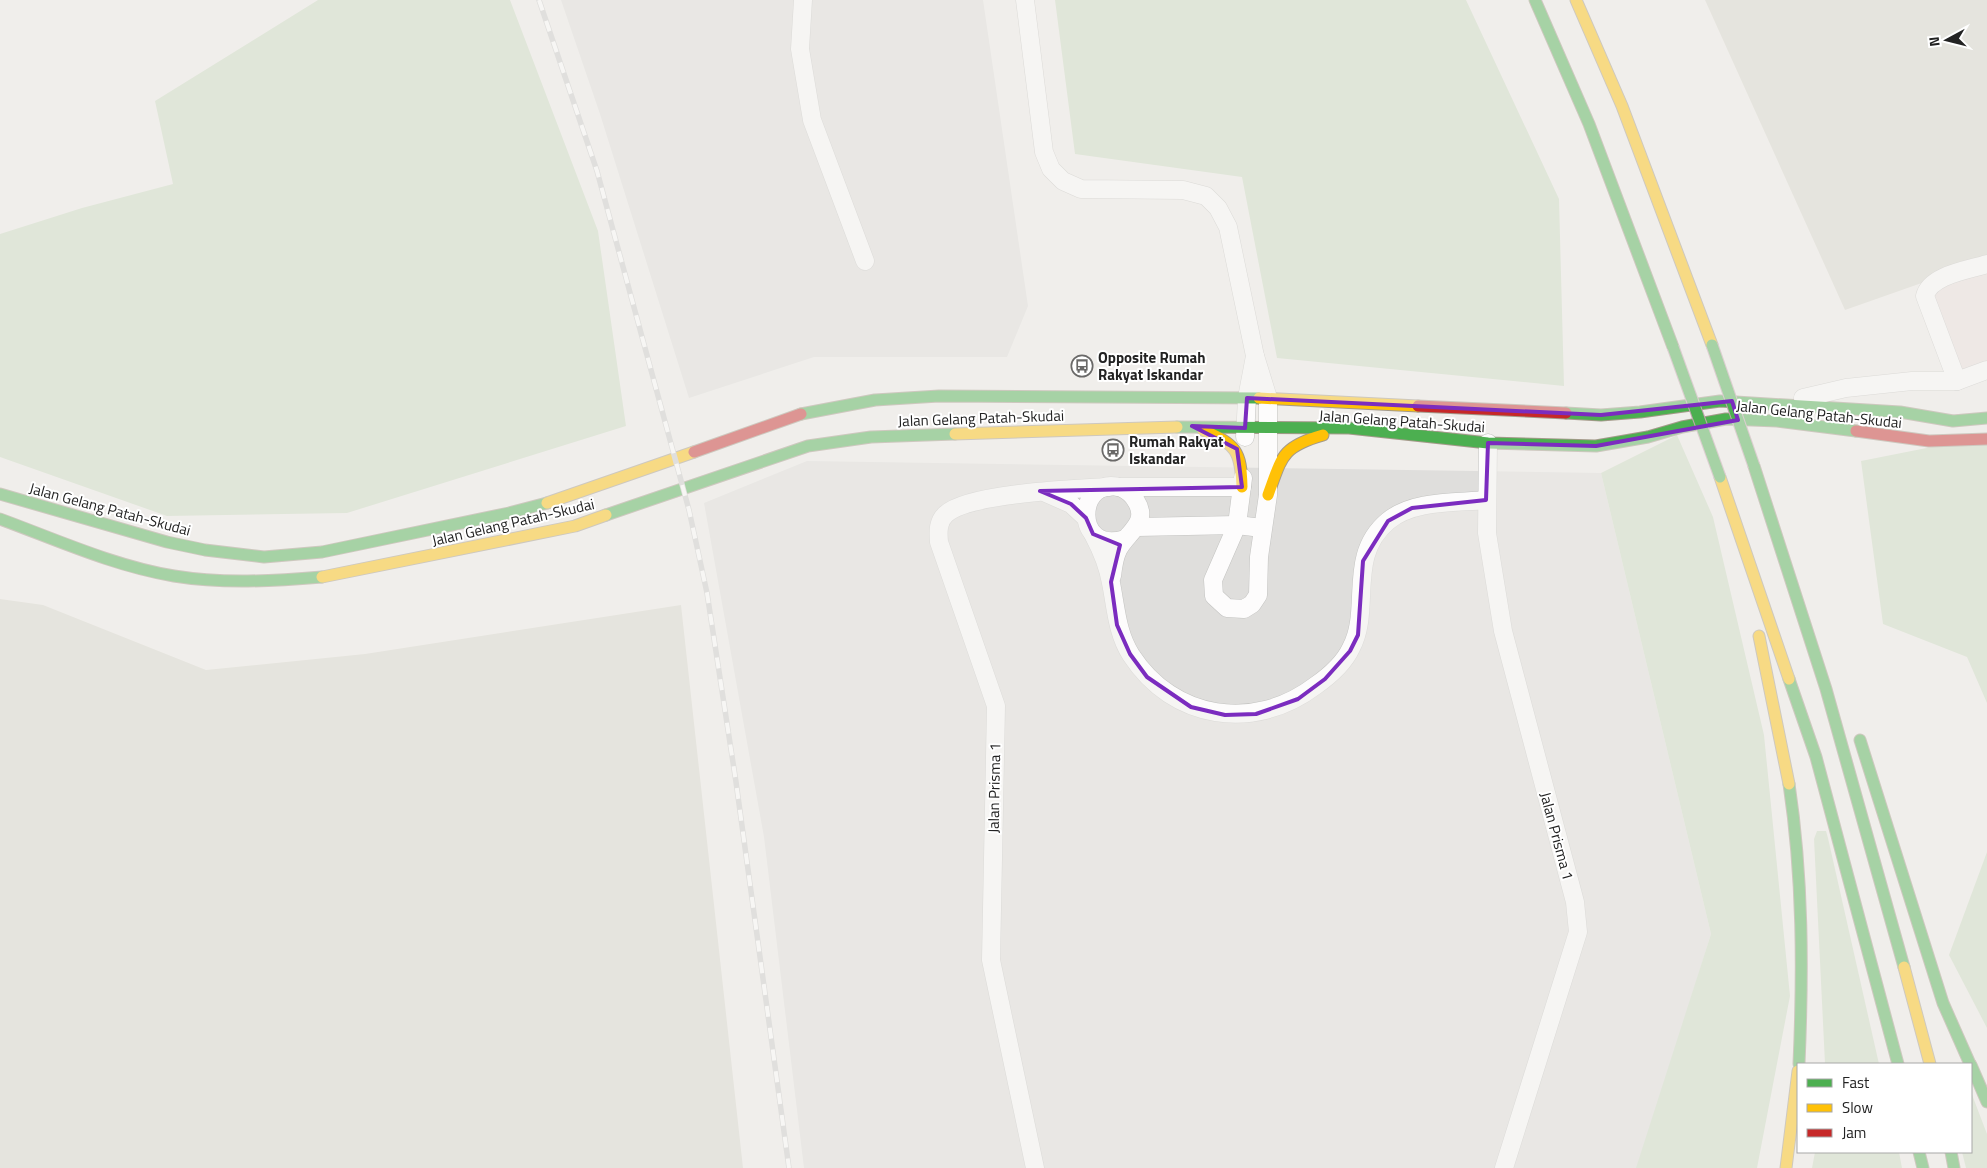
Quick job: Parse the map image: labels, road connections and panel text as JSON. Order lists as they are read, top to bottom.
{
  "streets": {
    "main road": ["Jalan Gelang Patah-Skudai"],
    "street": ["Jalan Prisma 1"]
  },
  "crossings": [
    ["Jalan Gelang Patah-Skudai", "Jalan Prisma 1"]
  ],
  "places": {
    "bus stop": ["Opposite Rumah Rakyat Iskandar", "Rumah Rakyat Iskandar"]
  },
  "legend": ["Fast", "Slow", "Jam"],
  "north": "left"
}
